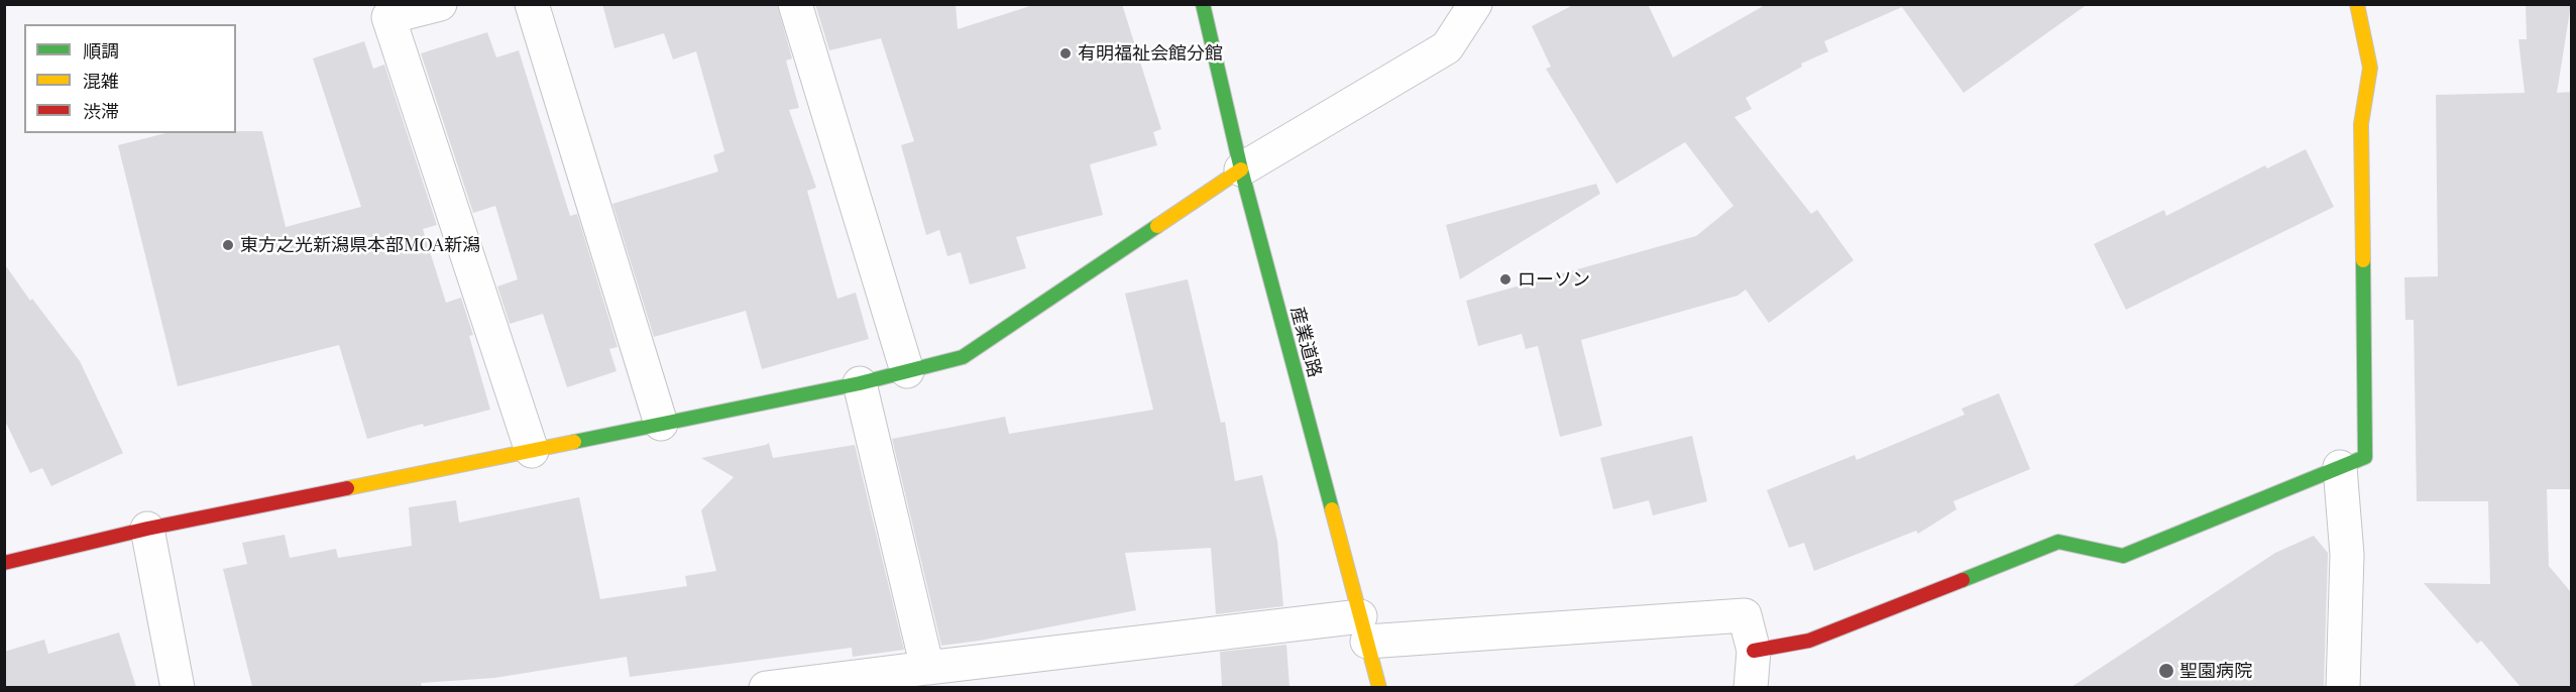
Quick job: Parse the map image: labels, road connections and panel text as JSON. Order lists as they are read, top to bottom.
{
  "streets": {
    "street": ["産業道路"]
  },
  "places": [
    "有明福祉会館分館",
    "東方之光新潟県本部MOA新潟",
    "ローソン",
    "聖園病院"
  ],
  "legend": ["順調", "混雑", "渋滞"]
}
